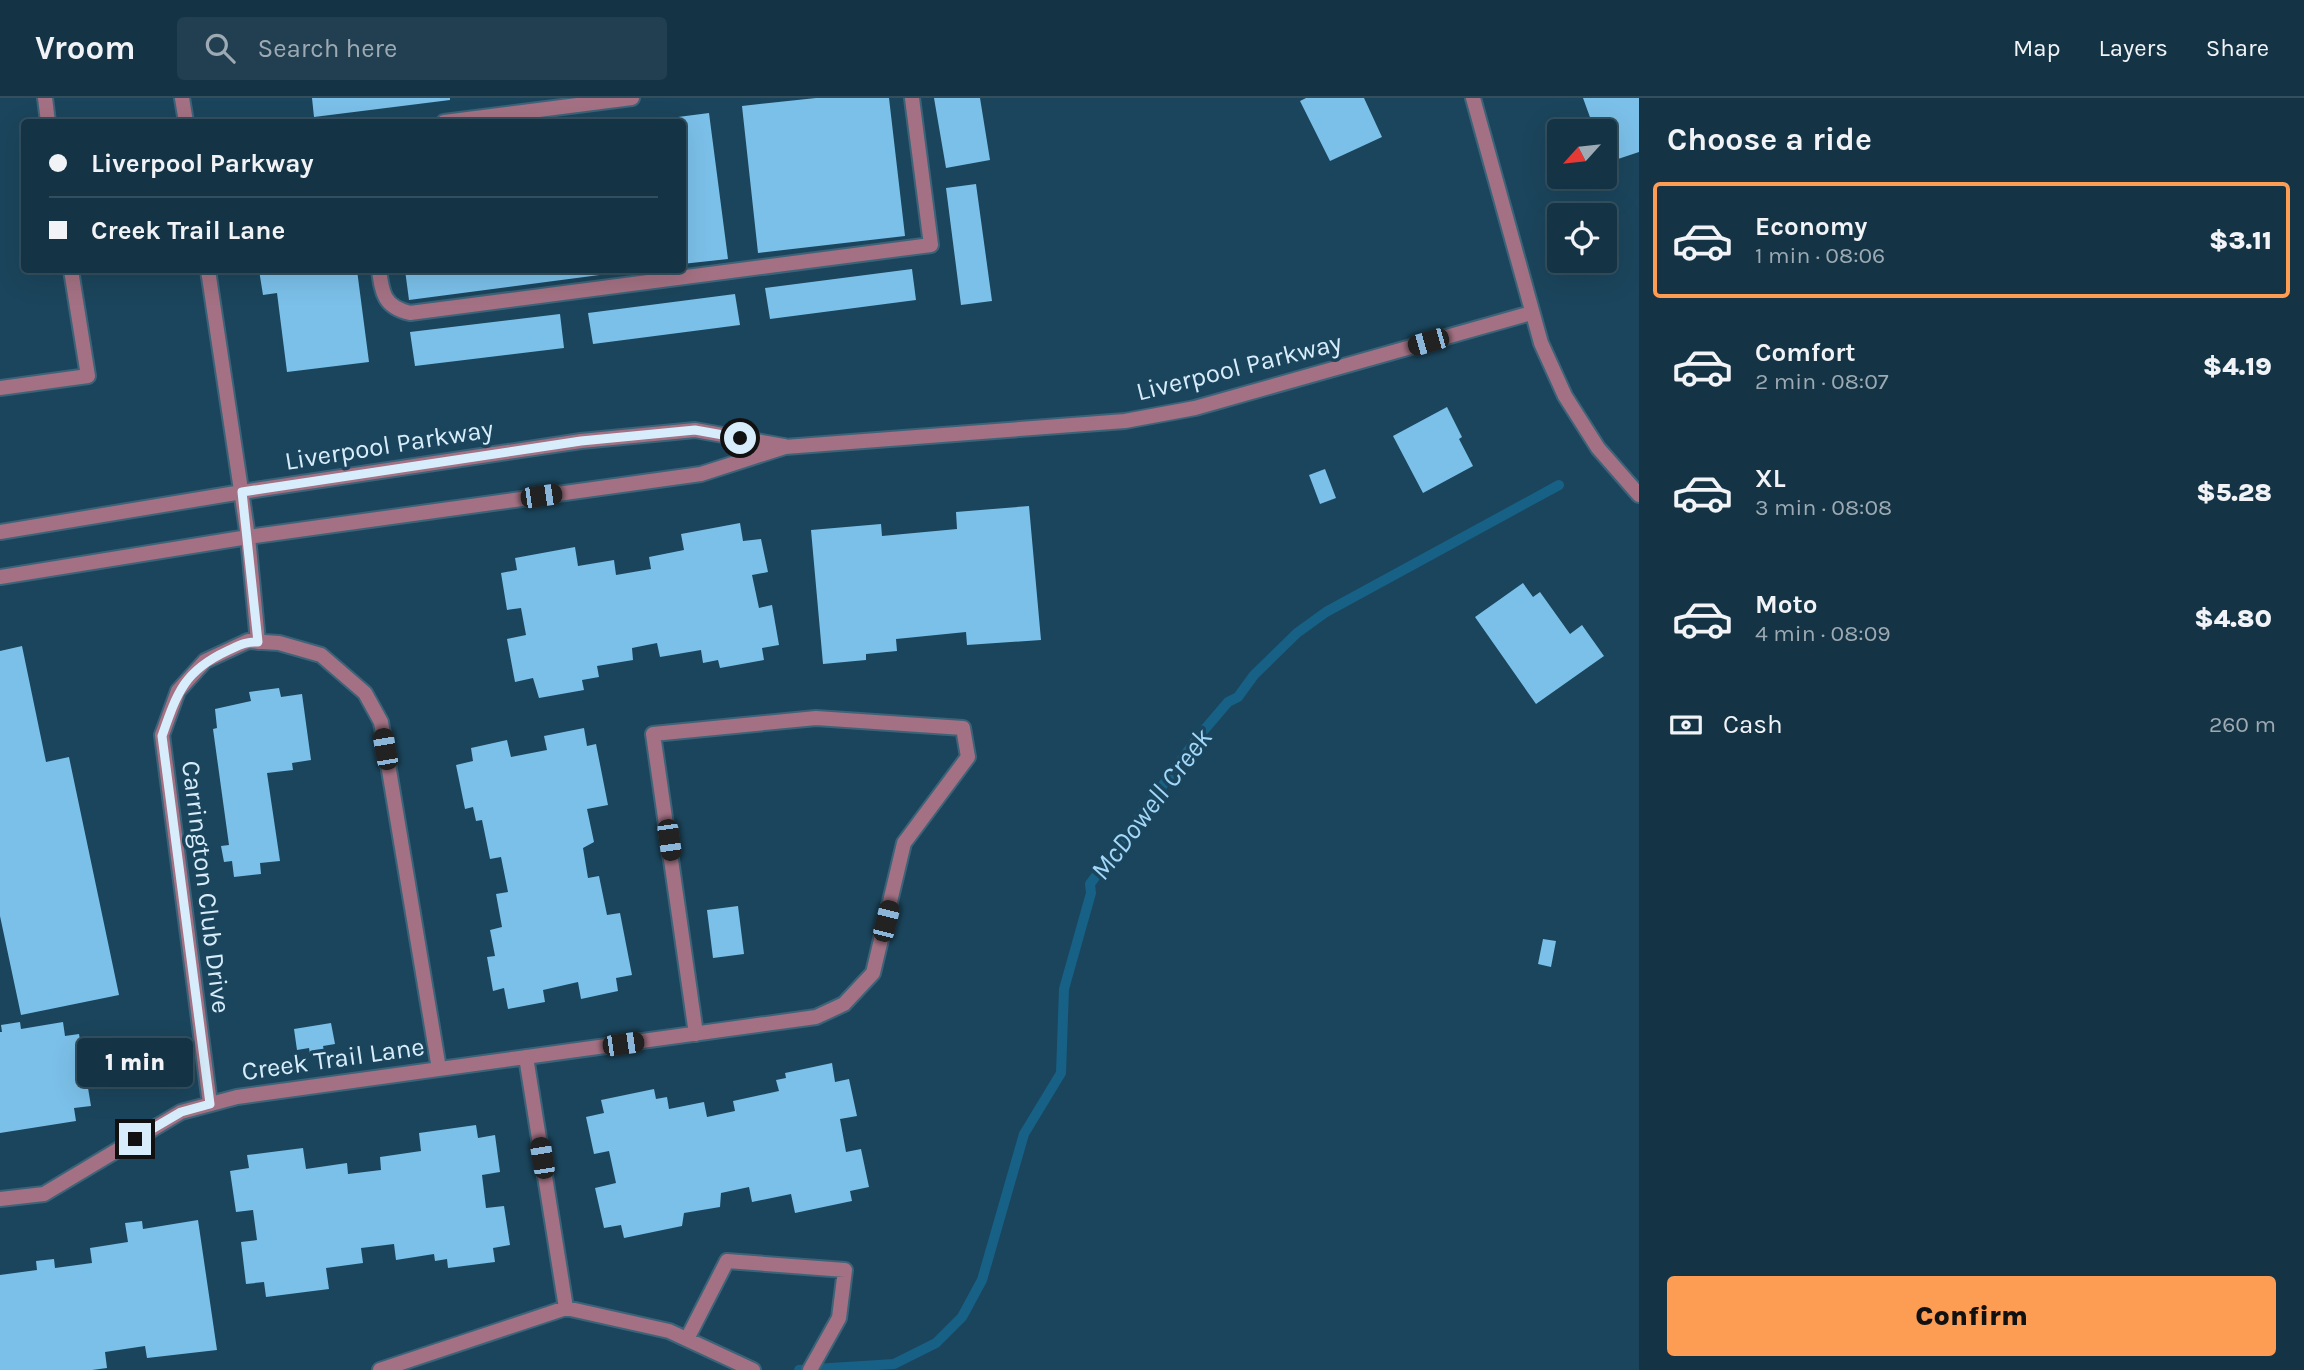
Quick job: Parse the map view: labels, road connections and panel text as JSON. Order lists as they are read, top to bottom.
{
  "streets": {
    "street": ["Liverpool Parkway", "Carrington Club Drive", "Creek Trail Lane"]
  },
  "crossings": [
    ["Carrington Club Drive", "Creek Trail Lane"]
  ],
  "water": ["McDowell Creek"],
  "north": "bottom left",
  "page": {
    "header": "Vroom",
    "search": "Search here",
    "nav": ["Map", "Layers", "Share"],
    "heading": "Choose a ride",
    "banner": ["Liverpool Parkway", "Creek Trail Lane"],
    "list": [
      {
        "name": "Economy",
        "note": "1 min · 08:06",
        "value": "$3.11"
      },
      {
        "name": "Comfort",
        "note": "2 min · 08:07",
        "value": "$4.19"
      },
      {
        "name": "XL",
        "note": "3 min · 08:08",
        "value": "$5.28"
      },
      {
        "name": "Moto",
        "note": "4 min · 08:09",
        "value": "$4.80"
      }
    ],
    "pay": ["Cash", "260 m"],
    "bubble": "1 min",
    "buttons": "Confirm"
  }
}
